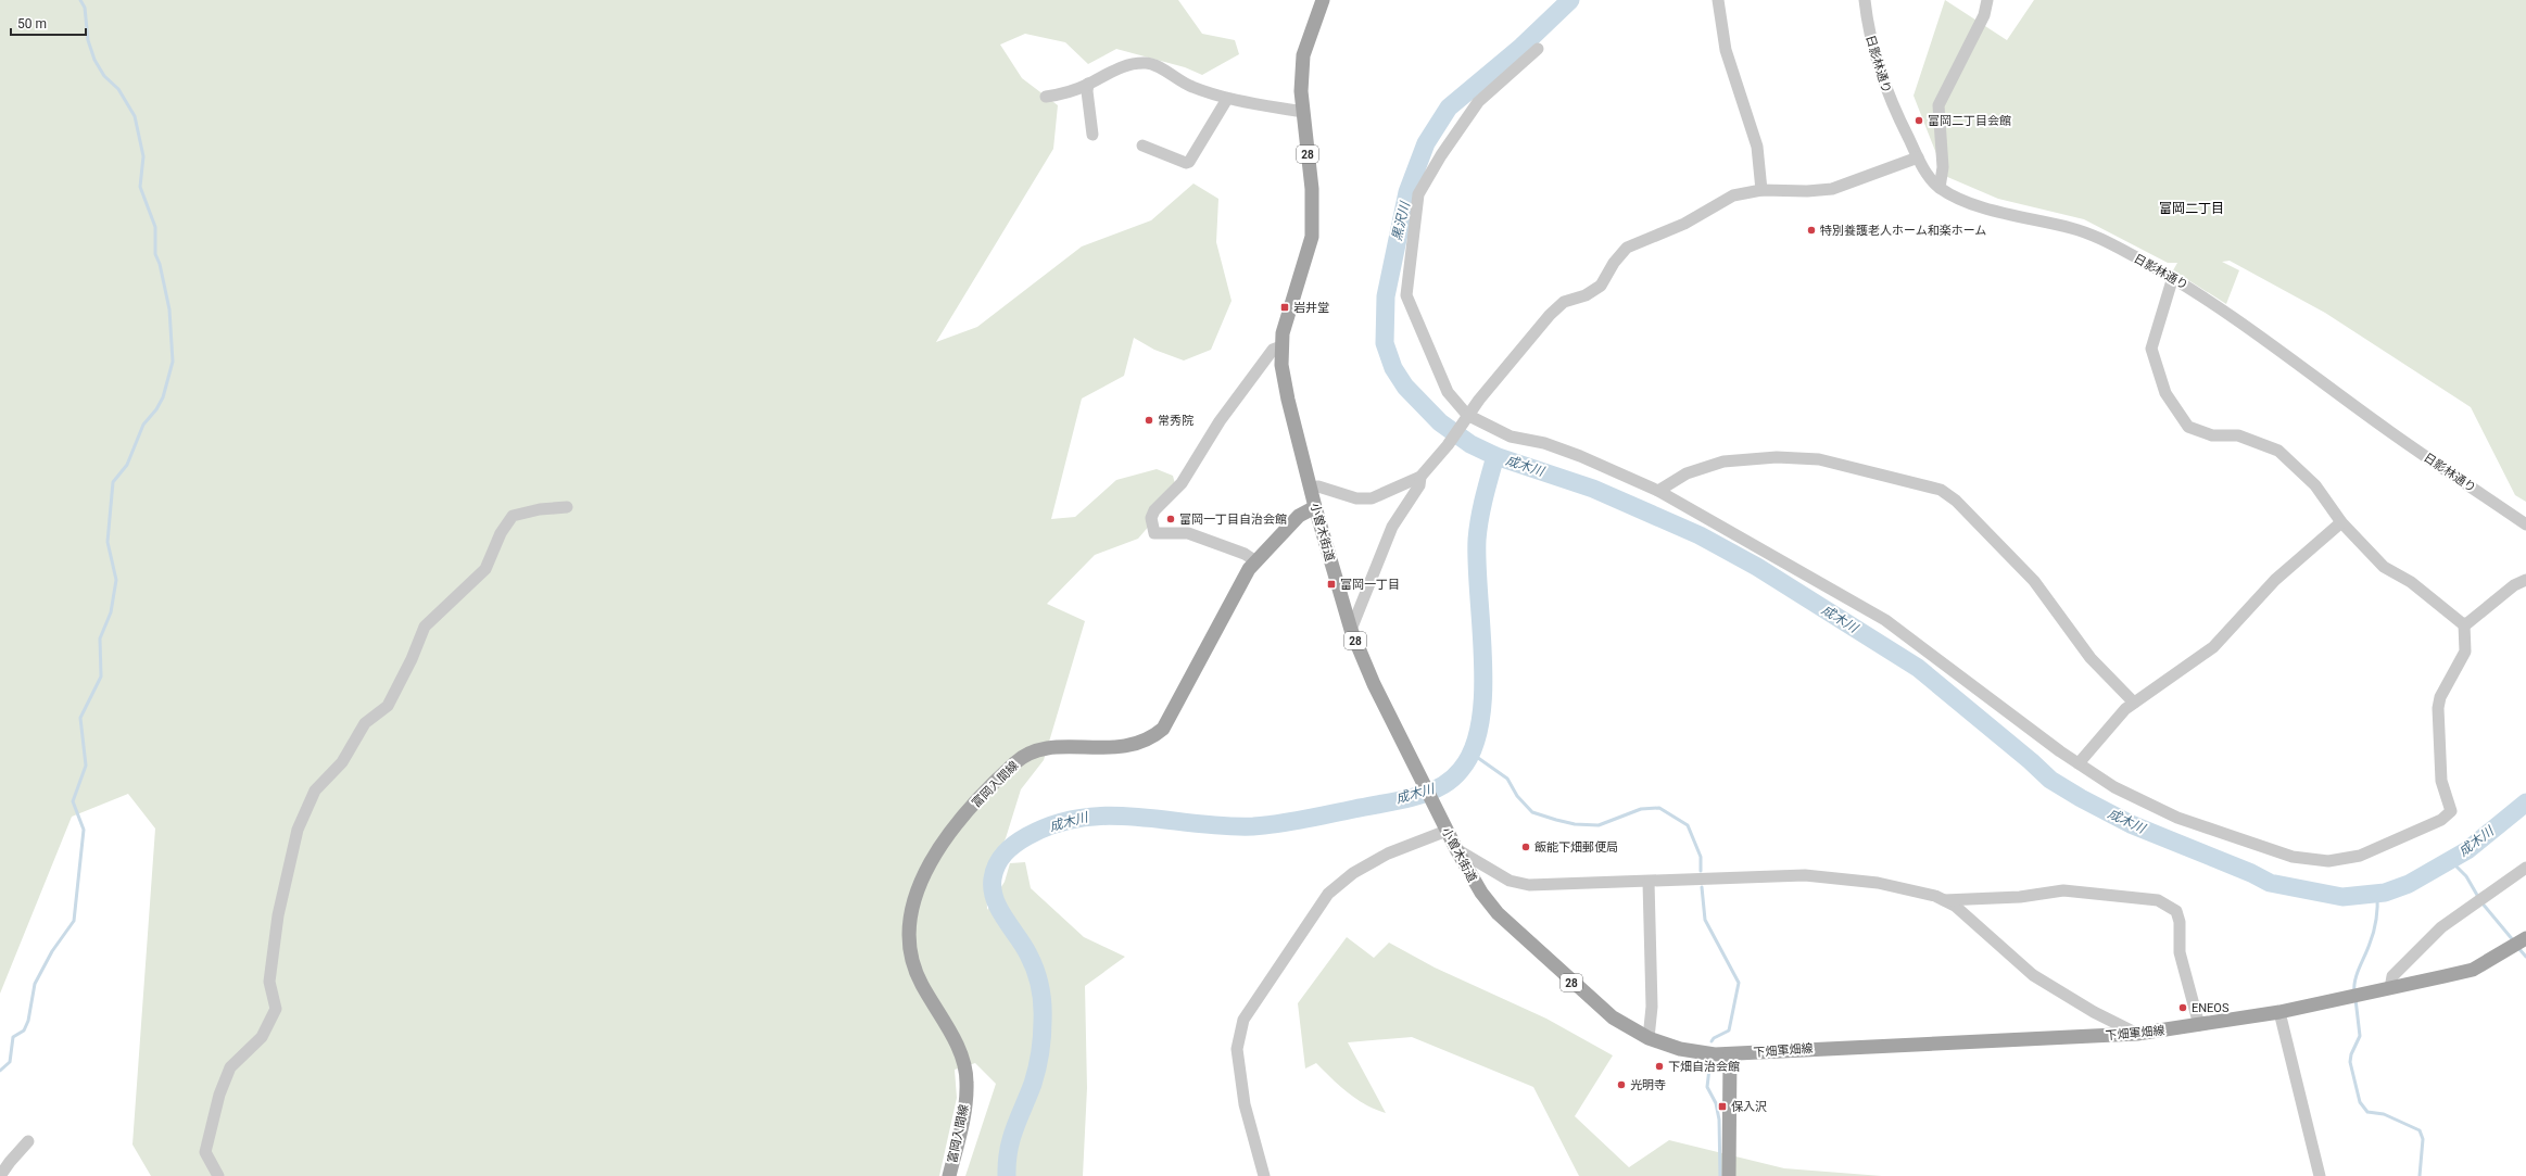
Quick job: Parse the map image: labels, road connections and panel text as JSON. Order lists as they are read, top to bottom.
{
  "streets": {
    "main road": [
      "28",
      "小曽木街道",
      "富岡入間線",
      "下畑軍畑線"
    ],
    "street": ["日影林通り"]
  },
  "crossings": [
    ["小曽木街道", "富岡入間線"],
    ["小曽木街道", "下畑軍畑線"]
  ],
  "districts": ["富岡二丁目"],
  "water": ["黒沢川", "成木川"],
  "places": {
    "other": [
      "富岡二丁目会館",
      "特別養護老人ホーム和楽ホーム",
      "常秀院",
      "富岡一丁目自治会館",
      "飯能下畑郵便局",
      "ENEOS",
      "下畑自治会館",
      "光明寺"
    ],
    "transit": ["岩井堂", "富岡一丁目", "保入沢"]
  },
  "scale_bar": "50 m"
}
